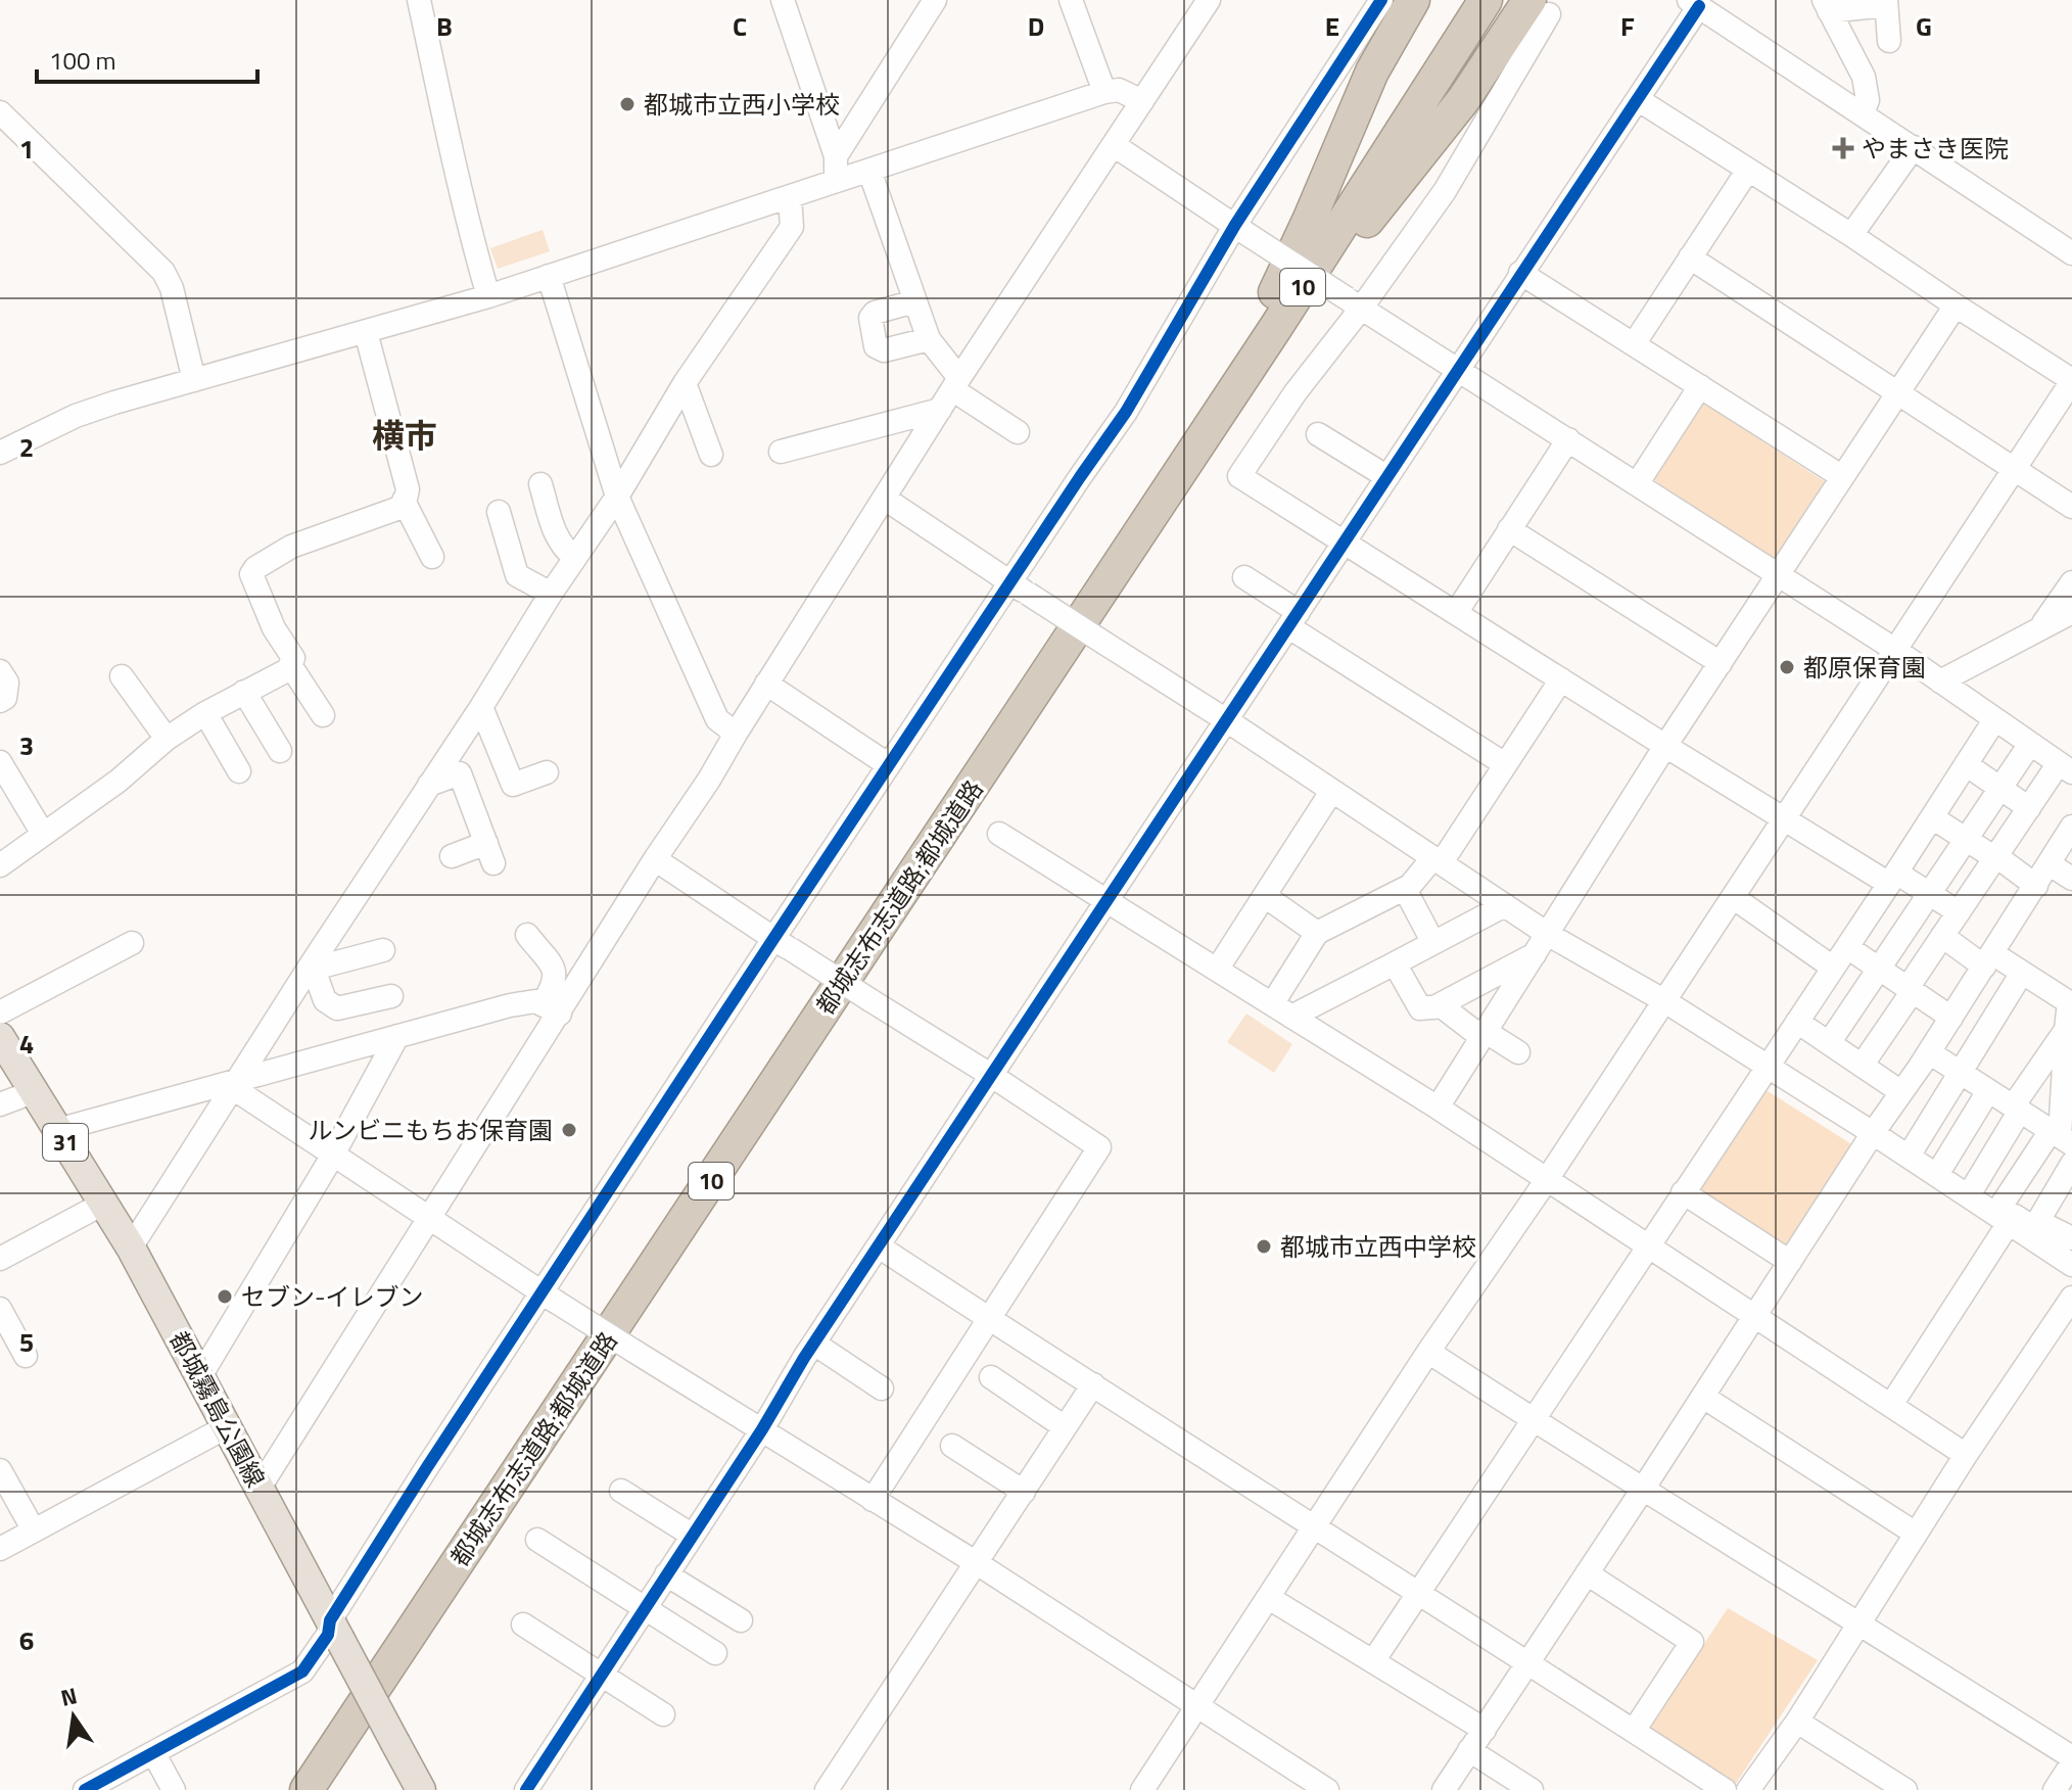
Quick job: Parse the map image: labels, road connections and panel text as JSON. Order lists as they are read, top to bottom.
{
  "streets": {
    "highway": ["10", "都城志布志道路;都城道路"],
    "main road": ["31", "都城霧島公園線"]
  },
  "districts": ["横市"],
  "places": {
    "other": [
      "都城市立西小学校",
      "都原保育園",
      "ルンビニもちお保育園",
      "都城市立西中学校",
      "セブン-イレブン"
    ],
    "health": ["やまさき医院"]
  },
  "scale_bar": "100 m",
  "north": "top",
  "grid": {
    "columns": [
      "B",
      "C",
      "D",
      "E",
      "F",
      "G"
    ],
    "rows": [
      "1",
      "2",
      "3",
      "4",
      "5",
      "6"
    ]
  }
}
